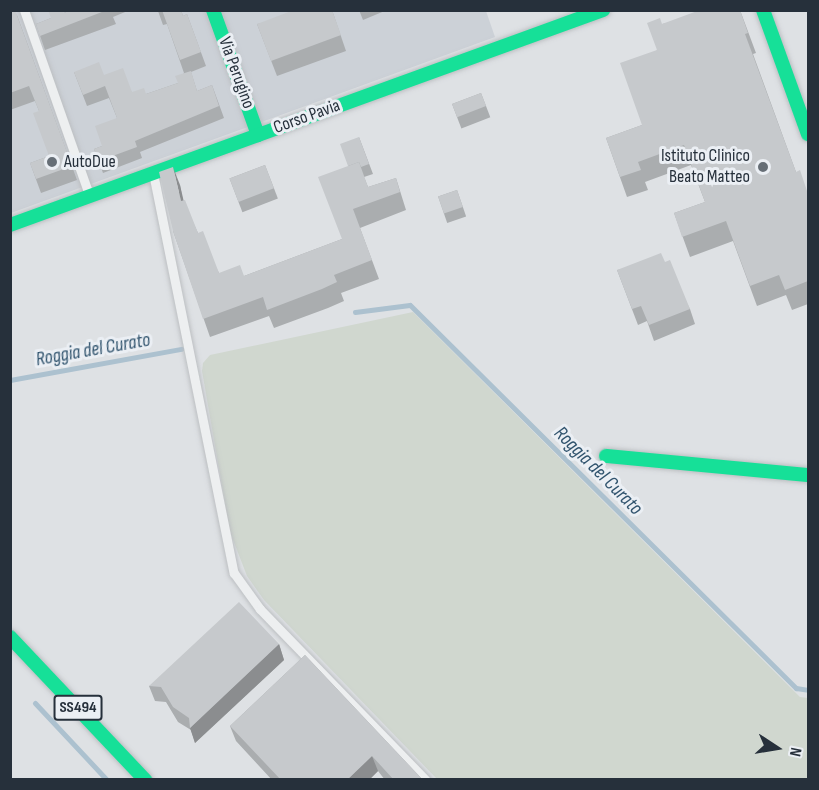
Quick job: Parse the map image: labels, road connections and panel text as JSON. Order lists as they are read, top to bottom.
{
  "streets": {
    "street": ["Via Perugino", "Corso Pavia", "SS494"]
  },
  "crossings": [
    ["Via Perugino", "Corso Pavia"]
  ],
  "water": ["Roggia del Curato"],
  "places": ["AutoDue", "Istituto Clinico Beato Matteo"],
  "north": "right"
}
